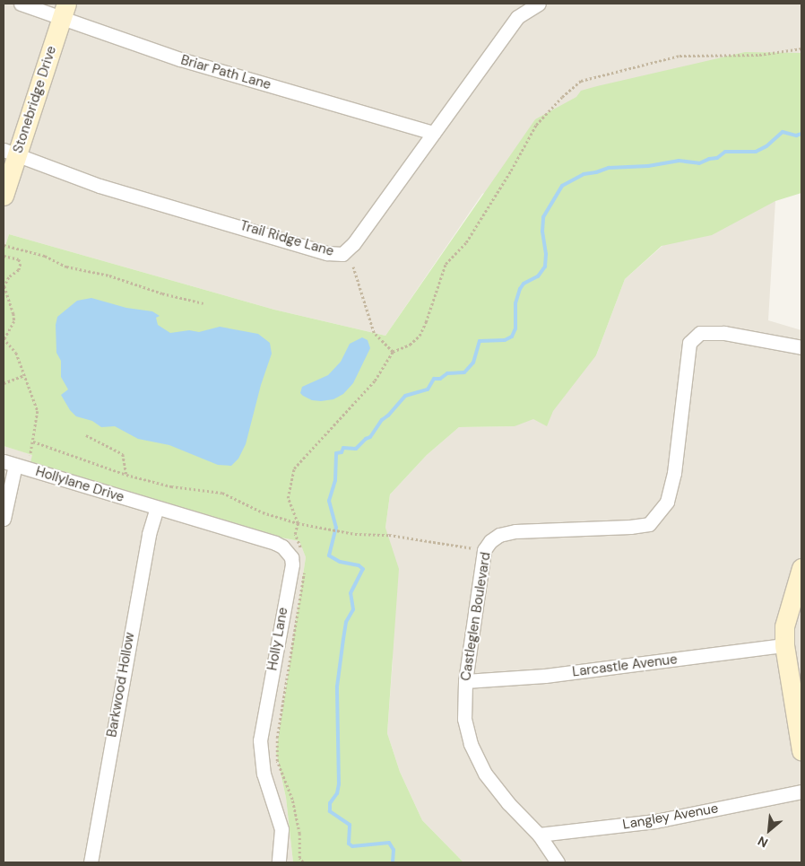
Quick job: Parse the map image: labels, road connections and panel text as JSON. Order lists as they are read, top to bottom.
{
  "streets": {
    "street": [
      "Briar Path Lane",
      "Stonebridge Drive",
      "Trail Ridge Lane",
      "Hollylane Drive",
      "Castleglen Boulevard",
      "Holly Lane",
      "Larcastle Avenue",
      "Barkwood Hollow",
      "Langley Avenue"
    ]
  },
  "crossings": [
    ["Briar Path Lane", "Stonebridge Drive"],
    ["Briar Path Lane", "Trail Ridge Lane"],
    ["Stonebridge Drive", "Trail Ridge Lane"],
    ["Hollylane Drive", "Holly Lane"],
    ["Hollylane Drive", "Barkwood Hollow"],
    ["Castleglen Boulevard", "Larcastle Avenue"],
    ["Castleglen Boulevard", "Langley Avenue"],
    ["Holly Lane", "Barkwood Hollow"]
  ],
  "north": "bottom left"
}
